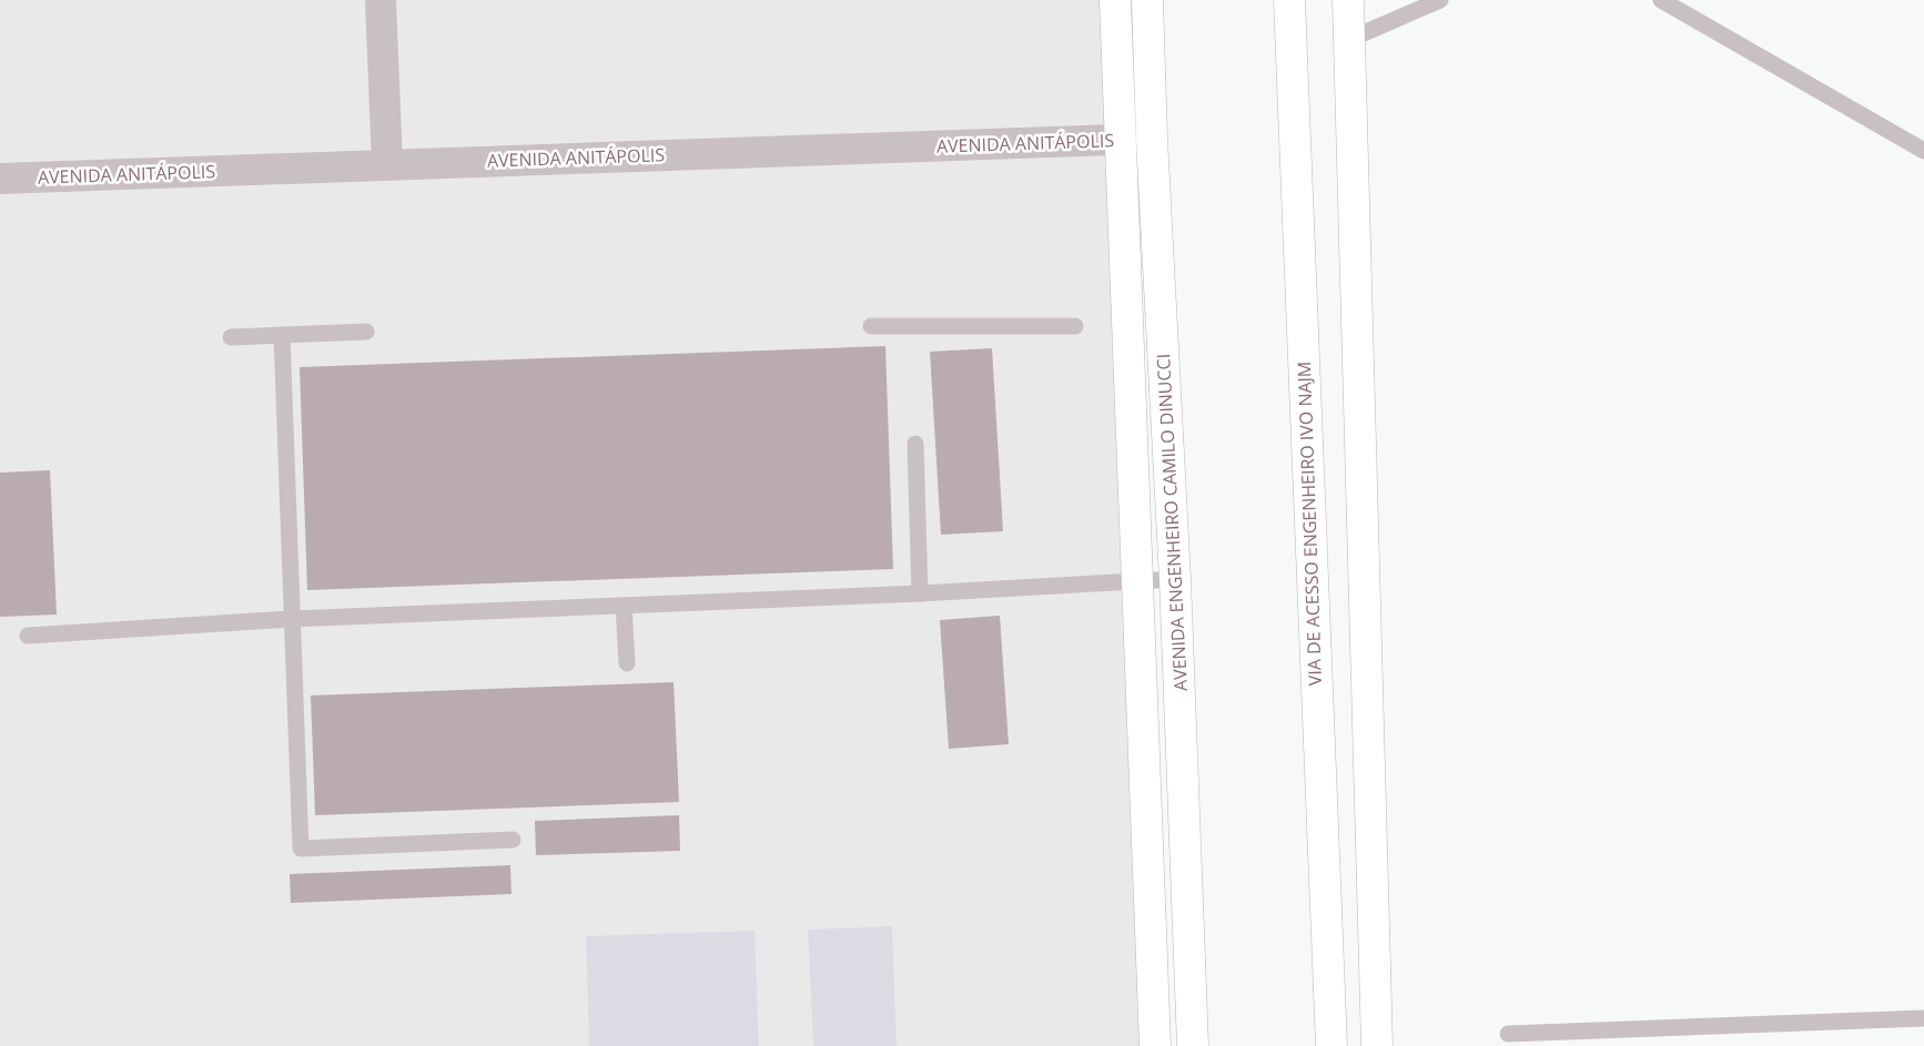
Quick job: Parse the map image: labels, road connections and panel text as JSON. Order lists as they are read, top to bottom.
{
  "streets": {
    "street": ["AVENIDA ANITÁPOLIS", "AVENIDA ENGENHEIRO CAMILO DINUCCI", "VIA DE ACESSO ENGENHEIRO IVO NAJM"]
  },
  "crossings": [
    ["AVENIDA ANITÁPOLIS", "AVENIDA ENGENHEIRO CAMILO DINUCCI"]
  ]
}
